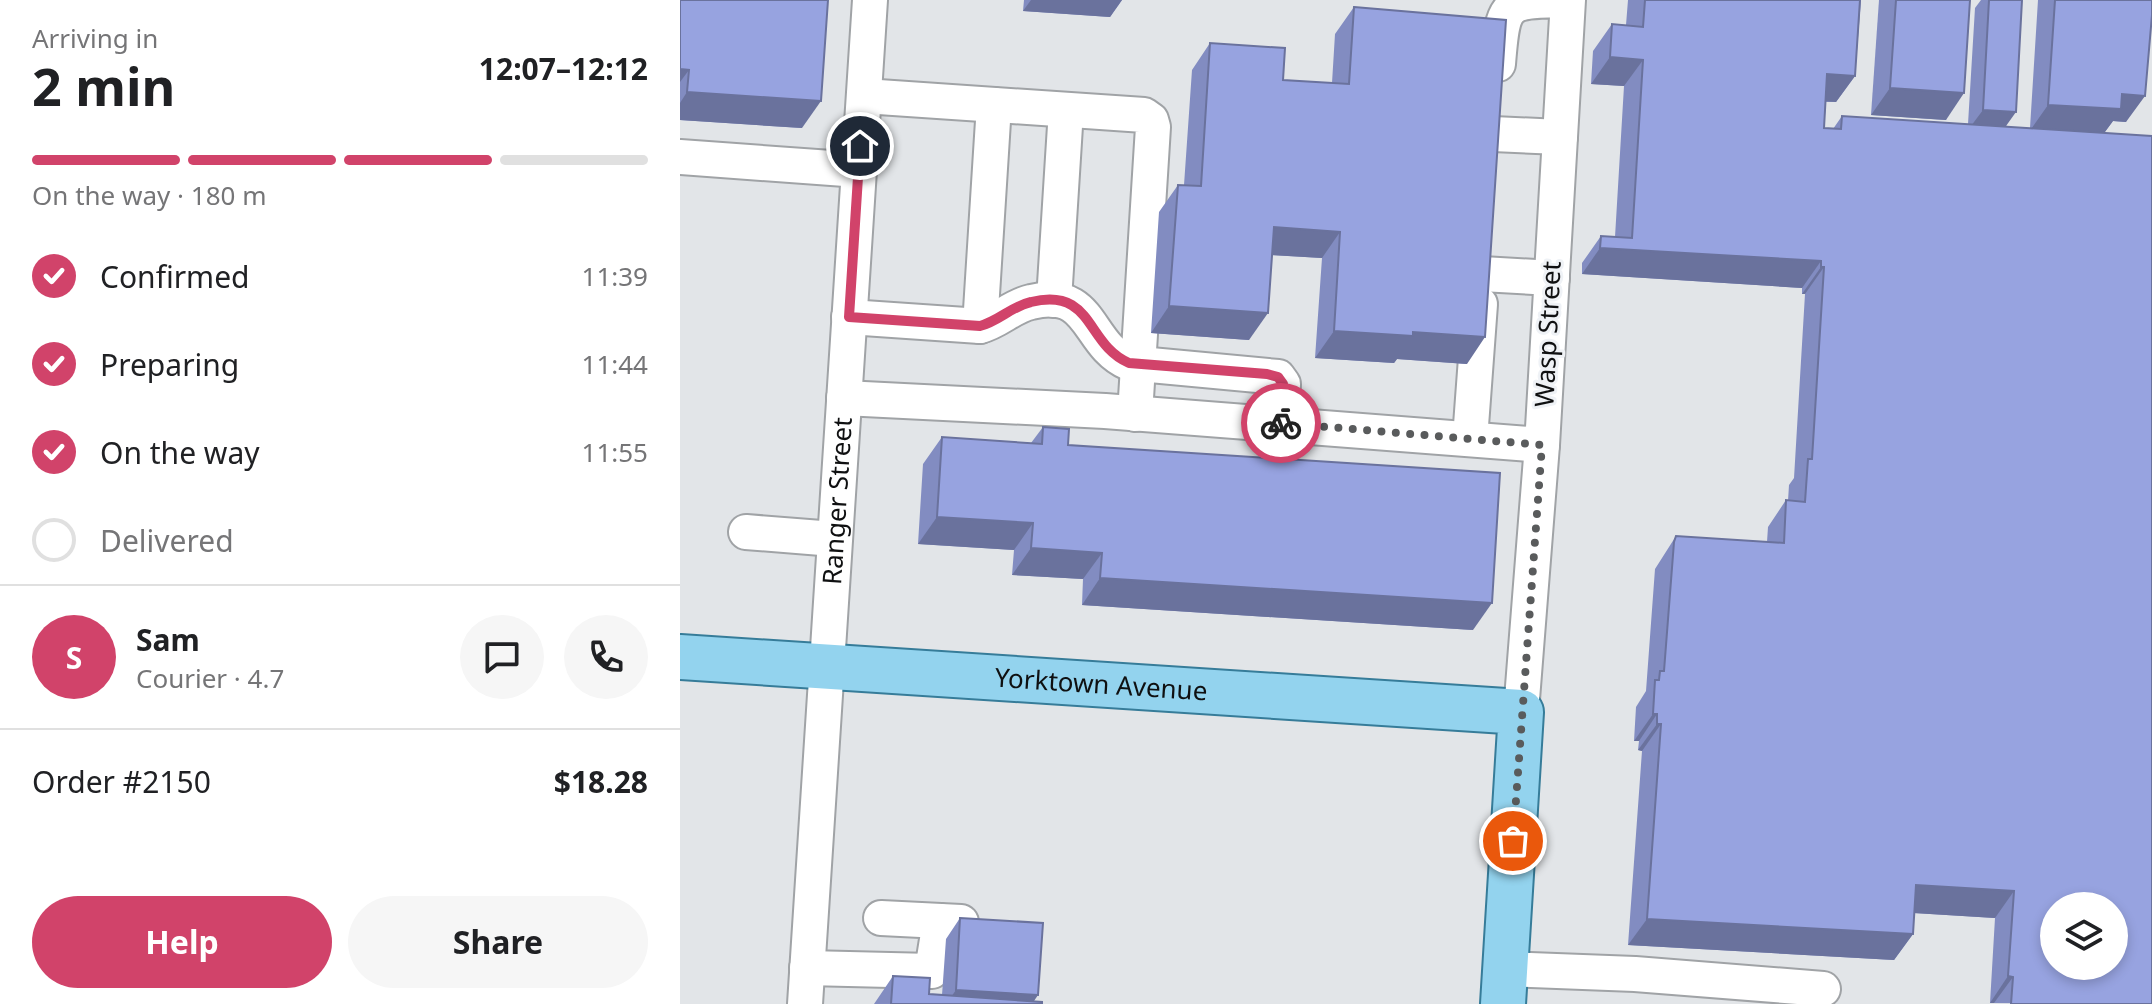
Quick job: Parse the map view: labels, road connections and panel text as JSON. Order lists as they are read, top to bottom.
{
  "streets": {
    "main road": ["Wasp Street", "Yorktown Avenue"],
    "street": ["Ranger Street"]
  },
  "crossings": [
    ["Wasp Street", "Yorktown Avenue"],
    ["Ranger Street", "Yorktown Avenue"]
  ],
  "page": {
    "heading": ["2 min", "Arriving in", "12:07–12:12"],
    "panel": [
      "Sam",
      "Courier · 4.7",
      "Order #2150",
      "$18.28"
    ],
    "bar": "On the way · 180 m",
    "list": [
      ["Confirmed", "11:39"],
      ["Preparing", "11:44"],
      ["On the way", "11:55"],
      "Delivered"
    ],
    "round": "S",
    "buttons": ["Help", "Share"]
  }
}
